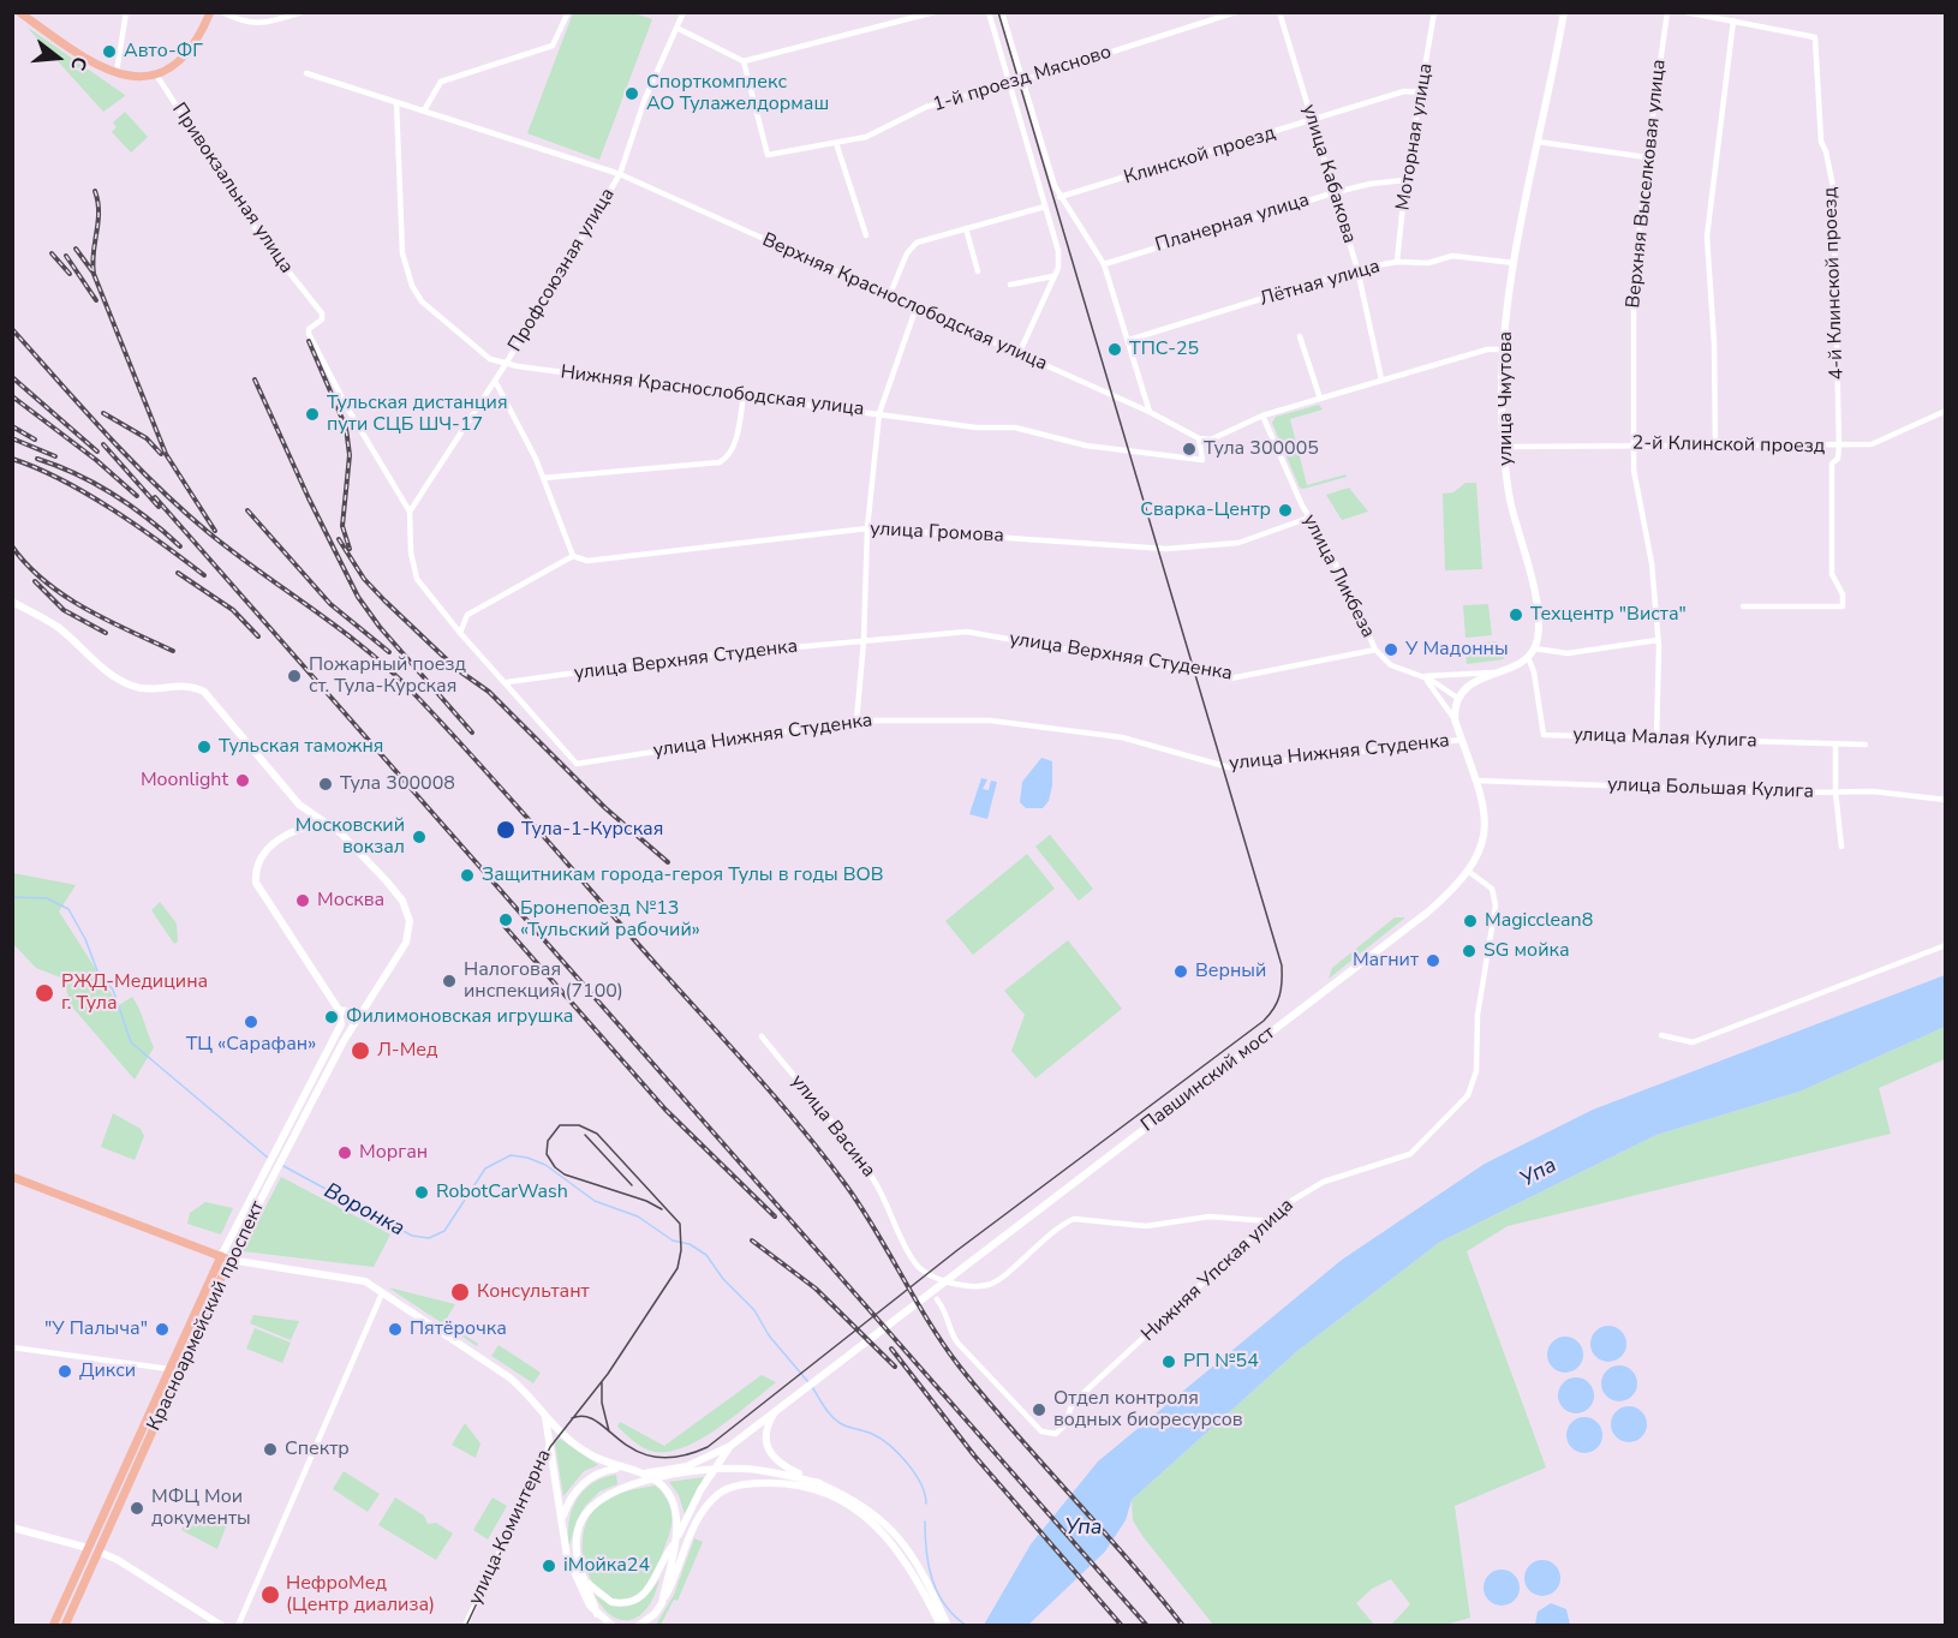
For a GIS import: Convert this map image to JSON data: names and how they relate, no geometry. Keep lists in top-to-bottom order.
{
  "streets": {
    "main road": [
      "улица Чмутова",
      "Павшинский мост",
      "Красноармейский проспект",
      "улица Коминтерна"
    ],
    "street": [
      "1-й проезд Мясново",
      "Моторная улица",
      "Клинской проезд",
      "улица Кабакова",
      "Верхняя Выселковая улица",
      "Привокзальная улица",
      "Планерная улица",
      "Профсоюзная улица",
      "Лётная улица",
      "4-й Клинской проезд",
      "Верхняя Краснослободская улица",
      "Нижняя Краснослободская улица",
      "2-й Клинской проезд",
      "улица Громова",
      "улица Ликбеза",
      "улица Верхняя Студенка",
      "улица Верхняя Cтуденка",
      "улица Нижняя Cтуденкa",
      "улица Малая Кулига",
      "улица Большая Кулига",
      "улица Васина",
      "Нижняя Упская улица"
    ]
  },
  "crossings": [
    ["Моторная улица", "Клинской проезд"],
    ["Моторная улица", "Планерная улица"],
    ["Моторная улица", "Лётная улица"],
    ["Клинской проезд", "улица Кабакова"],
    ["улица Кабакова", "Планерная улица"],
    ["улица Кабакова", "Лётная улица"],
    ["Верхняя Выселковая улица", "2-й Клинской проезд"],
    ["Верхняя Выселковая улица", "улица Малая Кулига"],
    ["Привокзальная улица", "Профсоюзная улица"],
    ["Привокзальная улица", "улица Верхняя Cтуденка"],
    ["Привокзальная улица", "улица Нижняя Cтуденкa"],
    ["Профсоюзная улица", "Верхняя Краснослободская улица"],
    ["Профсоюзная улица", "Нижняя Краснослободская улица"],
    ["Лётная улица", "улица Чмутова"],
    ["4-й Клинской проезд", "2-й Клинской проезд"],
    ["Верхняя Краснослободская улица", "Нижняя Краснослободская улица"],
    ["улица Чмутова", "2-й Клинской проезд"],
    ["улица Громова", "улица Ликбеза"],
    ["улица Ликбеза", "улица Верхняя Студенка"],
    ["улица Верхняя Студенка", "улица Верхняя Cтуденка"],
    ["Павшинский мост", "Нижняя Упская улица"],
    ["улица Васина", "Нижняя Упская улица"]
  ],
  "water": ["Упа", "Воронка"],
  "places": [
    "Авто-ФГ",
    "Спорткомплекс АО Тулажелдормаш",
    "ТПС-25",
    "Тульская дистанция пути СЦБ ШЧ-17",
    "Тула 300005",
    "Сварка-Центр",
    "Техцентр \"Виста\"",
    "У Мадонны",
    "Пожарный поезд ст. Тула-Курская",
    "Тульская таможня",
    "Moonlight",
    "Тула 300008",
    "Тула-1-Курская",
    "Московский вокзал",
    "Защитникам города-героя Тулы в годы ВОВ",
    "Москва",
    "Бронепоезд №13 «Тульский рабочий»",
    "Magicclean8",
    "SG мойка",
    "Магнит",
    "Верный",
    "Налоговая инспекция (7100)",
    "РЖД-Медицина г. Тула",
    "Филимоновская игрушка",
    "ТЦ «Сарафан»",
    "Л-Мед",
    "Морган",
    "RobotCarWash",
    "Консультант",
    "\"У Палыча\"",
    "Пятёрочка",
    "РП №54",
    "Дикси",
    "Отдел контроля водных биоресурсов",
    "Спектр",
    "МФЦ Мои документы",
    "iМойка24",
    "НефроМед (Центр диализа)"
  ],
  "north": "right"
}
